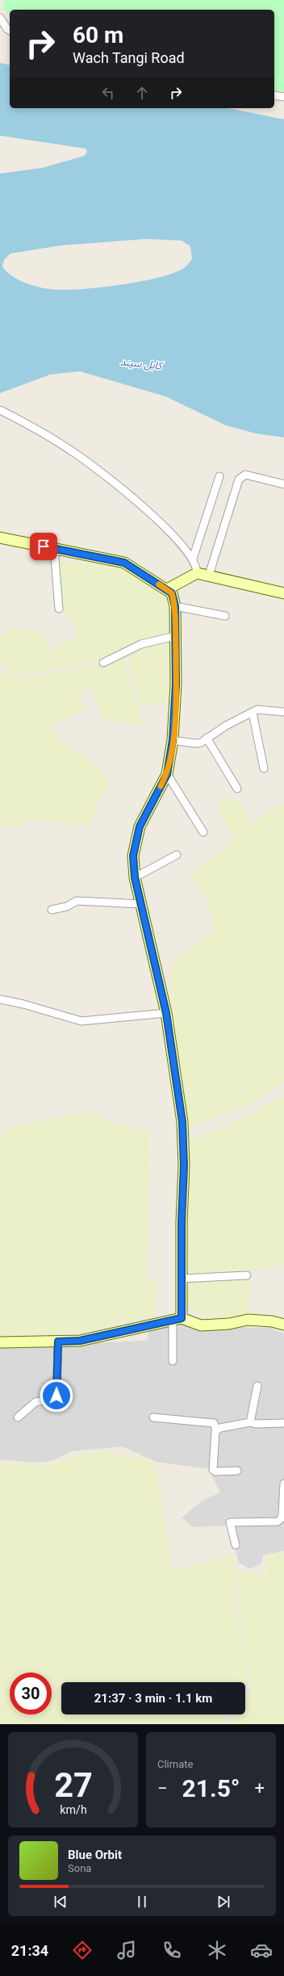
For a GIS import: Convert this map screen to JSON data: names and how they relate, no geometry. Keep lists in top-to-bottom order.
{
  "water": ["کابل سيند"],
  "page": {
    "turn": ["60 m", "Wach Tangi Road"],
    "limit": "30",
    "trip": "21:37 · 3 min · 1.1 km",
    "tile": "Climate",
    "heat": ["−", "21.5°", "+"],
    "song": ["Blue Orbit", "Sona"],
    "tabs": "21:34",
    "gauge": ["27", "km/h"]
  }
}
